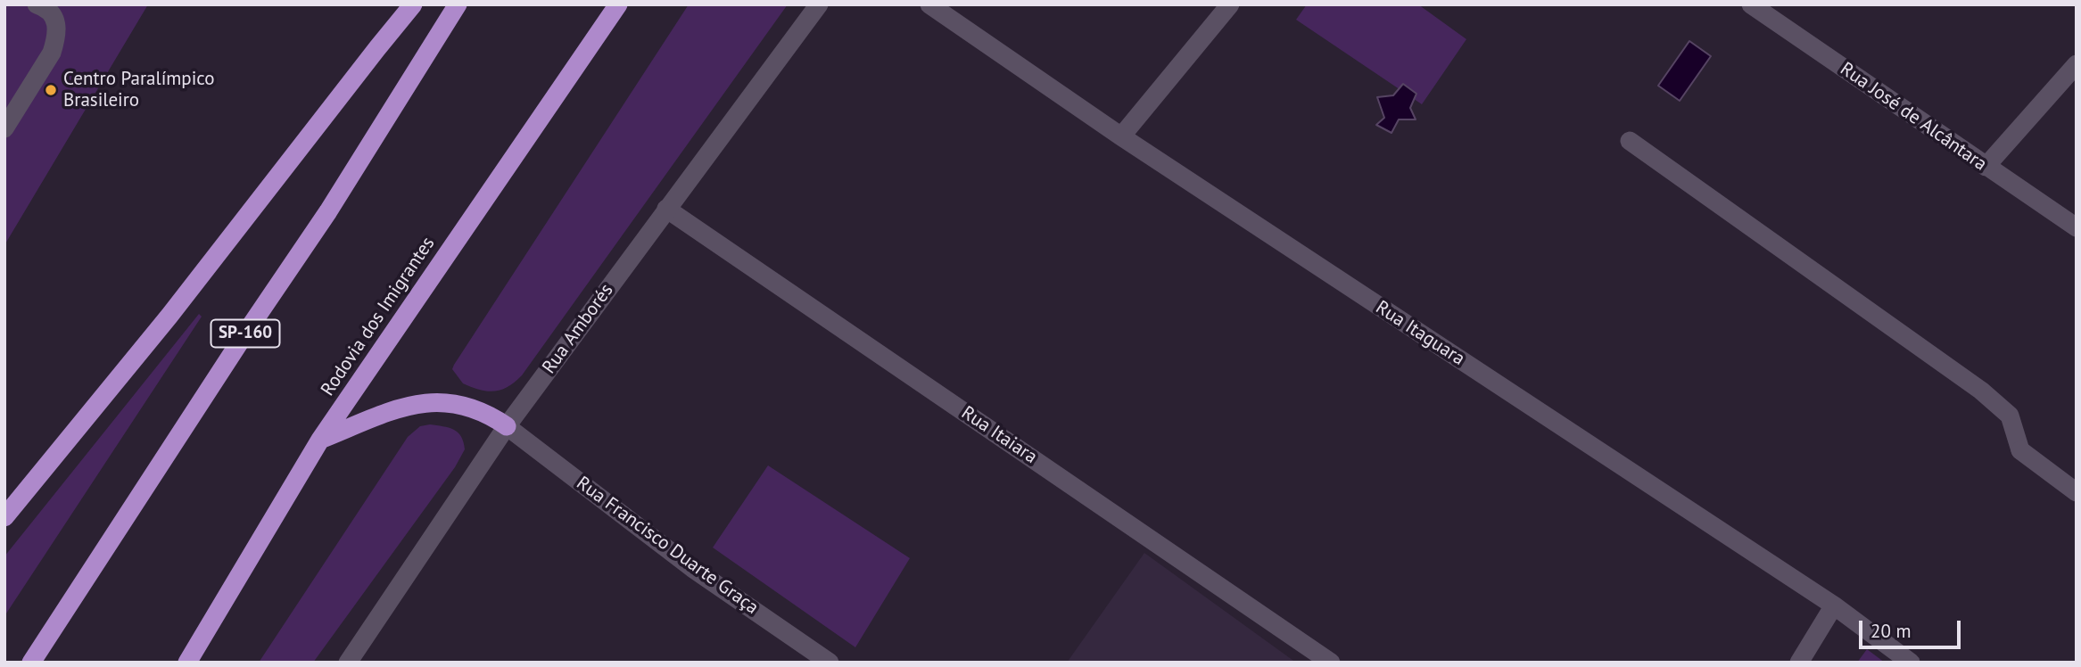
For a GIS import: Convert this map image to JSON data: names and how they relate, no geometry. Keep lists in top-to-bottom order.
{
  "streets": {
    "highway": ["Rodovia dos Imigrantes", "SP-160"],
    "street": [
      "Rua José de Alcântara",
      "Rua Amborés",
      "Rua Itaguara",
      "Rua Itaiara",
      "Rua Francisco Duarte Graça"
    ]
  },
  "crossings": [
    ["Rua Amborés", "Rua Itaiara"],
    ["Rua Amborés", "Rua Francisco Duarte Graça"]
  ],
  "places": ["Centro Paralímpico Brasileiro"],
  "scale_bar": "20 m"
}
